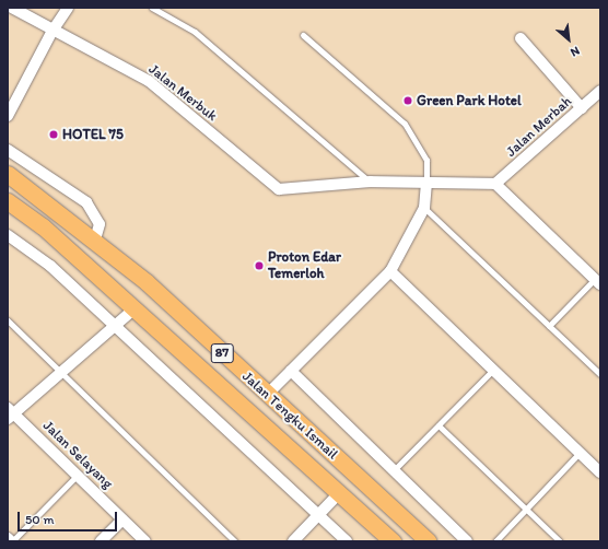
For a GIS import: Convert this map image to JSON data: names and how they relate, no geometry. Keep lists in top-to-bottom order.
{
  "streets": {
    "main road": ["87", "Jalan Tengku Ismail"],
    "street": ["Jalan Merbuk", "Jalan Merbah", "Jalan Selayang"]
  },
  "places": ["Green Park Hotel", "HOTEL 75", "Proton Edar Temerloh"],
  "scale_bar": "50 m",
  "north": "bottom right"
}
